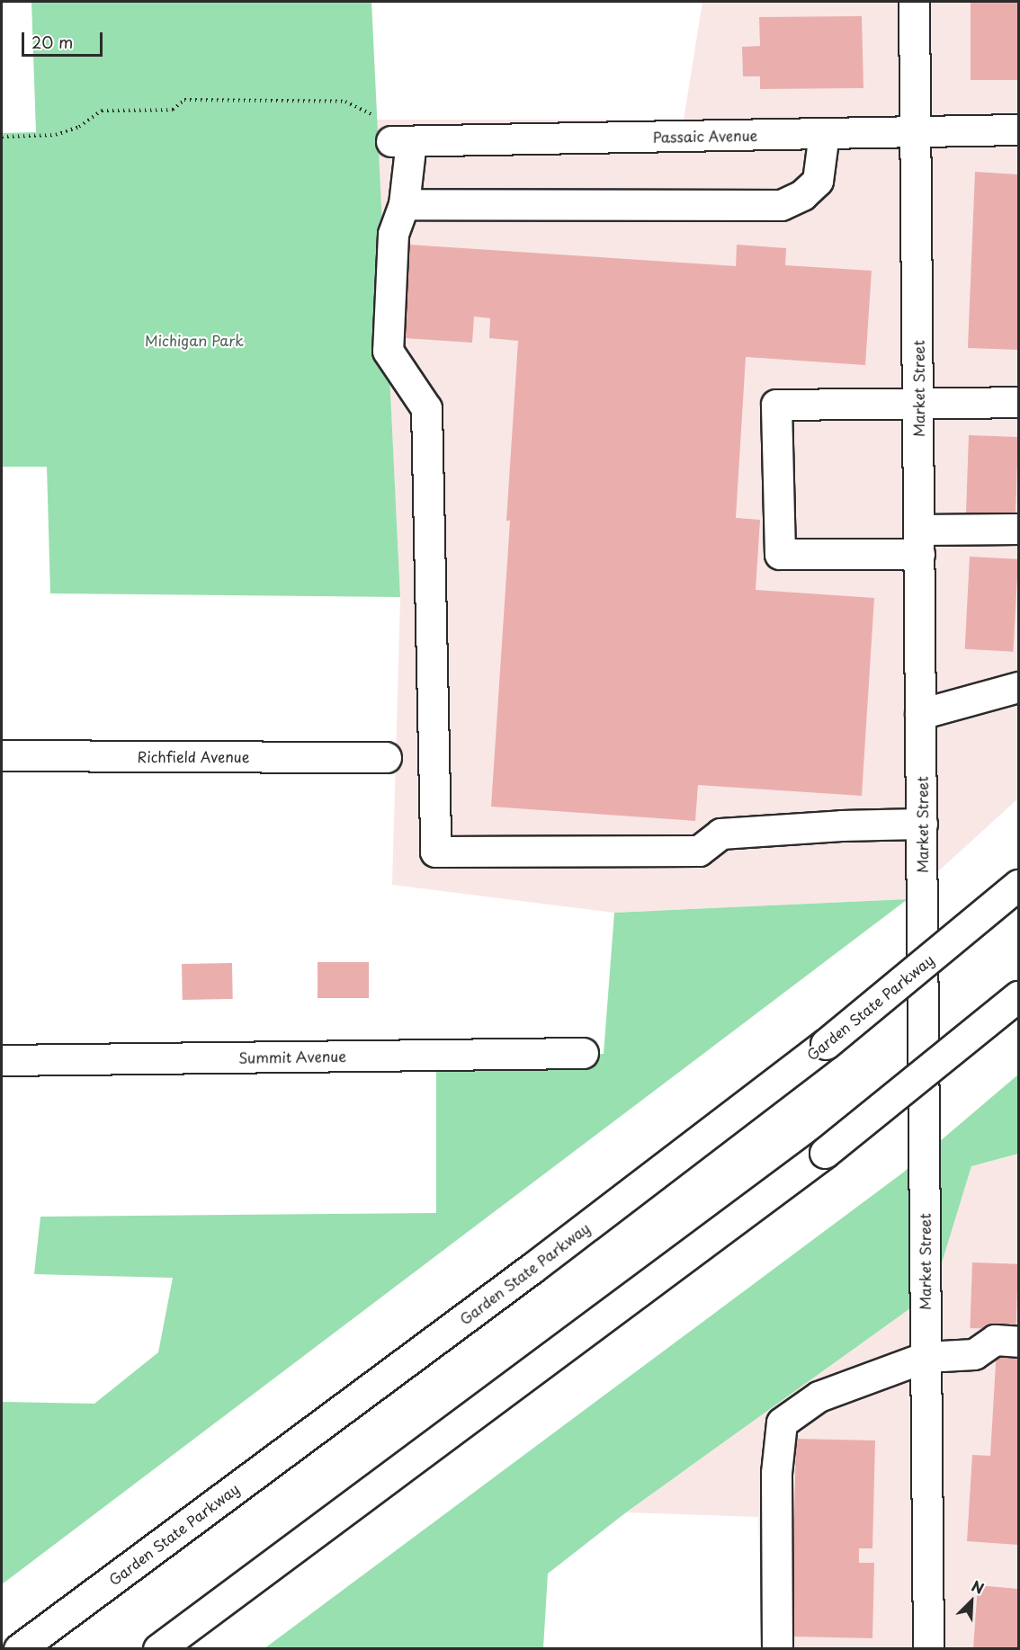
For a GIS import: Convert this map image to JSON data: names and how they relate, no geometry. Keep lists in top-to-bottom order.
{
  "streets": {
    "main road": [
      "Passaic Avenue",
      "Market Street",
      "Richfield Avenue",
      "Garden State Parkway",
      "Summit Avenue"
    ]
  },
  "crossings": [
    ["Passaic Avenue", "Market Street"]
  ],
  "parks": ["Michigan Park"],
  "scale_bar": "20 m",
  "north": "top right"
}
